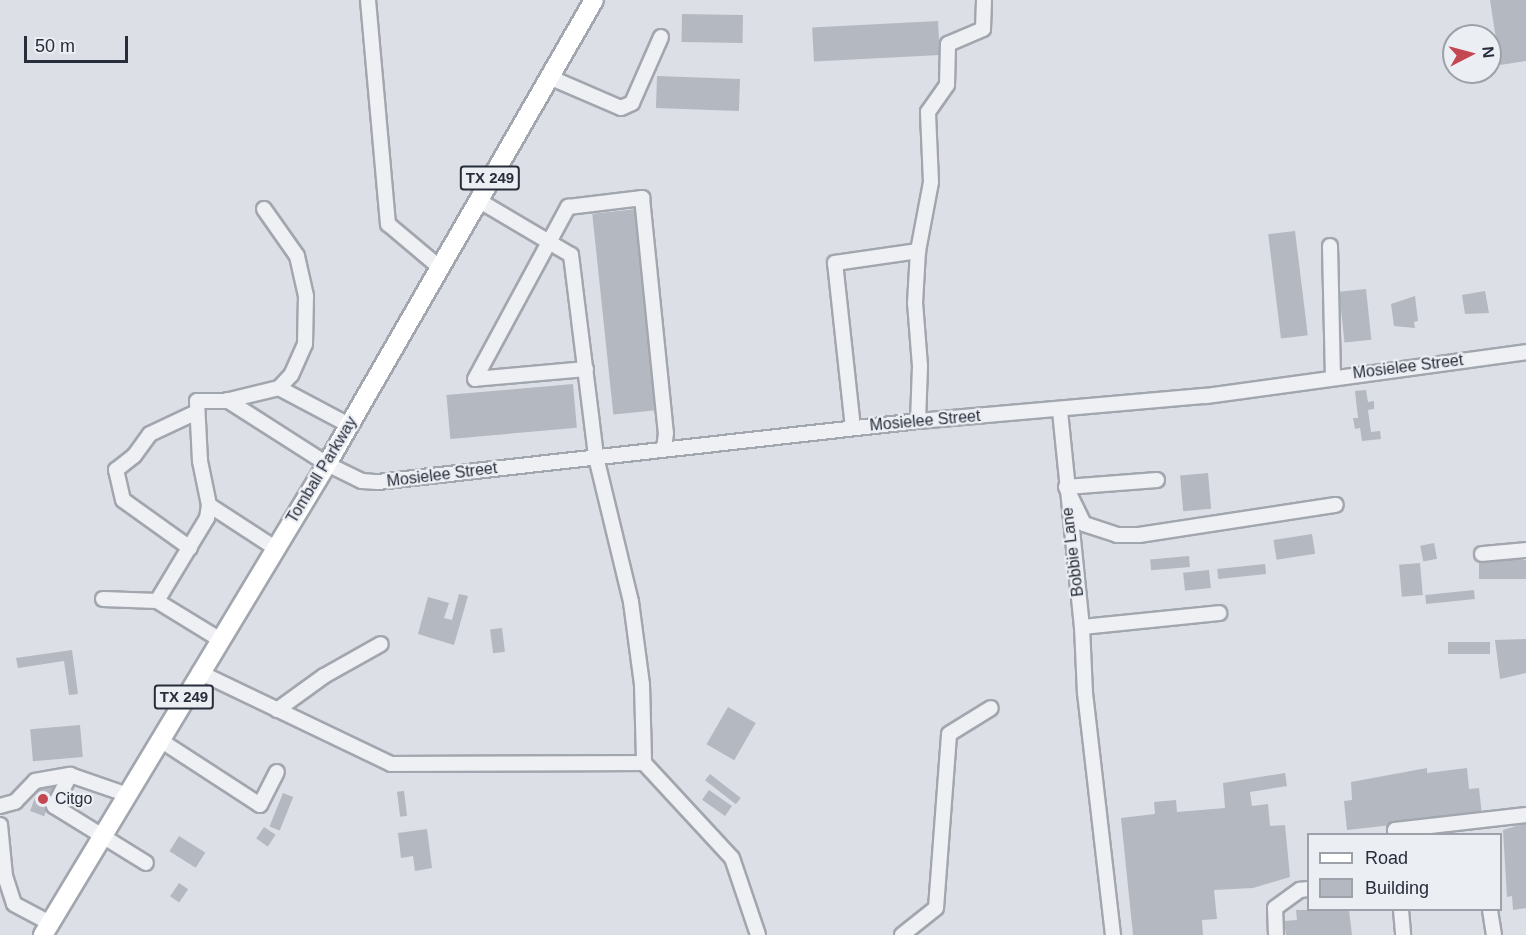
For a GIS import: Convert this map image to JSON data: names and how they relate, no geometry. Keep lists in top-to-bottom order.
{
  "streets": {
    "main road": ["TX 249", "Tomball Parkway"],
    "street": ["Mosielee Street", "Bobbie Lane"]
  },
  "crossings": [
    ["Mosielee Street", "Tomball Parkway"],
    ["Mosielee Street", "Bobbie Lane"]
  ],
  "places": ["Citgo"],
  "legend": ["Road", "Building"],
  "scale_bar": "50 m",
  "north": "right"
}
